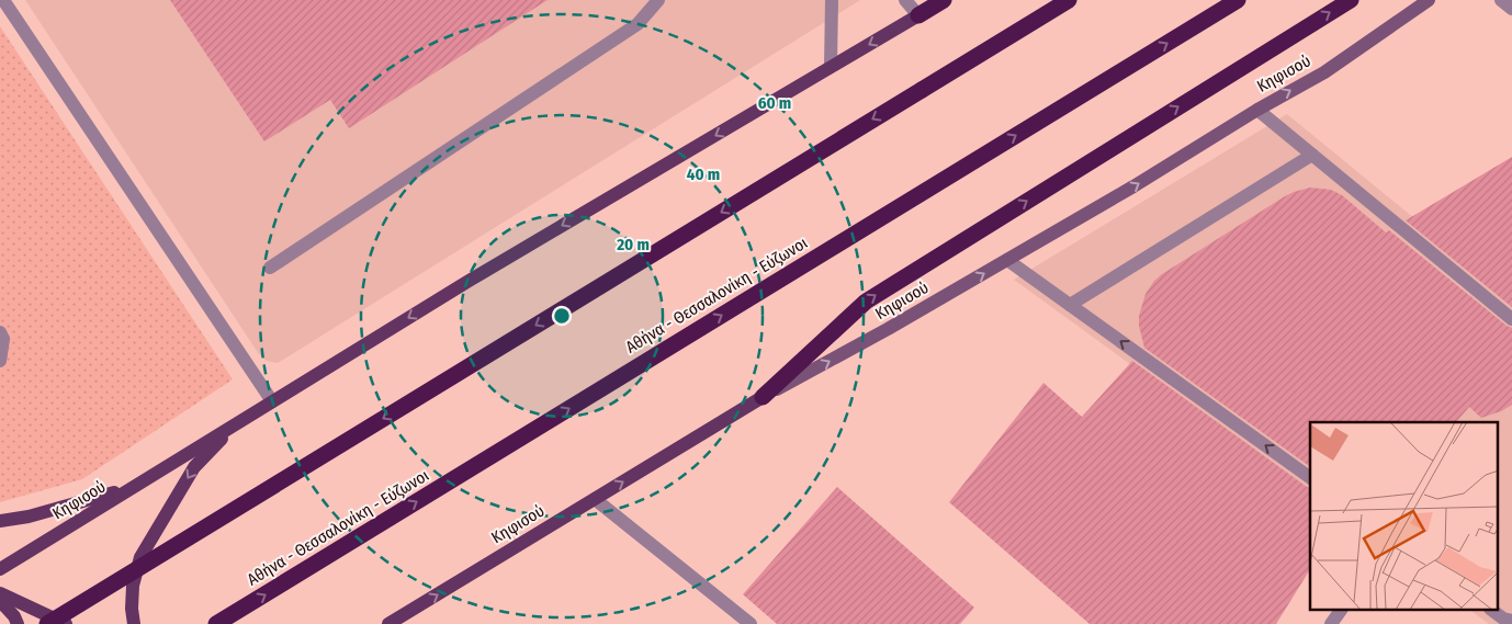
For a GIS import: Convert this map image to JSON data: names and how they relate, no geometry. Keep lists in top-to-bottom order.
{
  "streets": {
    "highway": ["Αθήνα - Θεσσαλονίκη - Εύζωνοι"],
    "main road": ["Κηφισού"]
  },
  "rings": ["60 m", "40 m", "20 m"]
}
